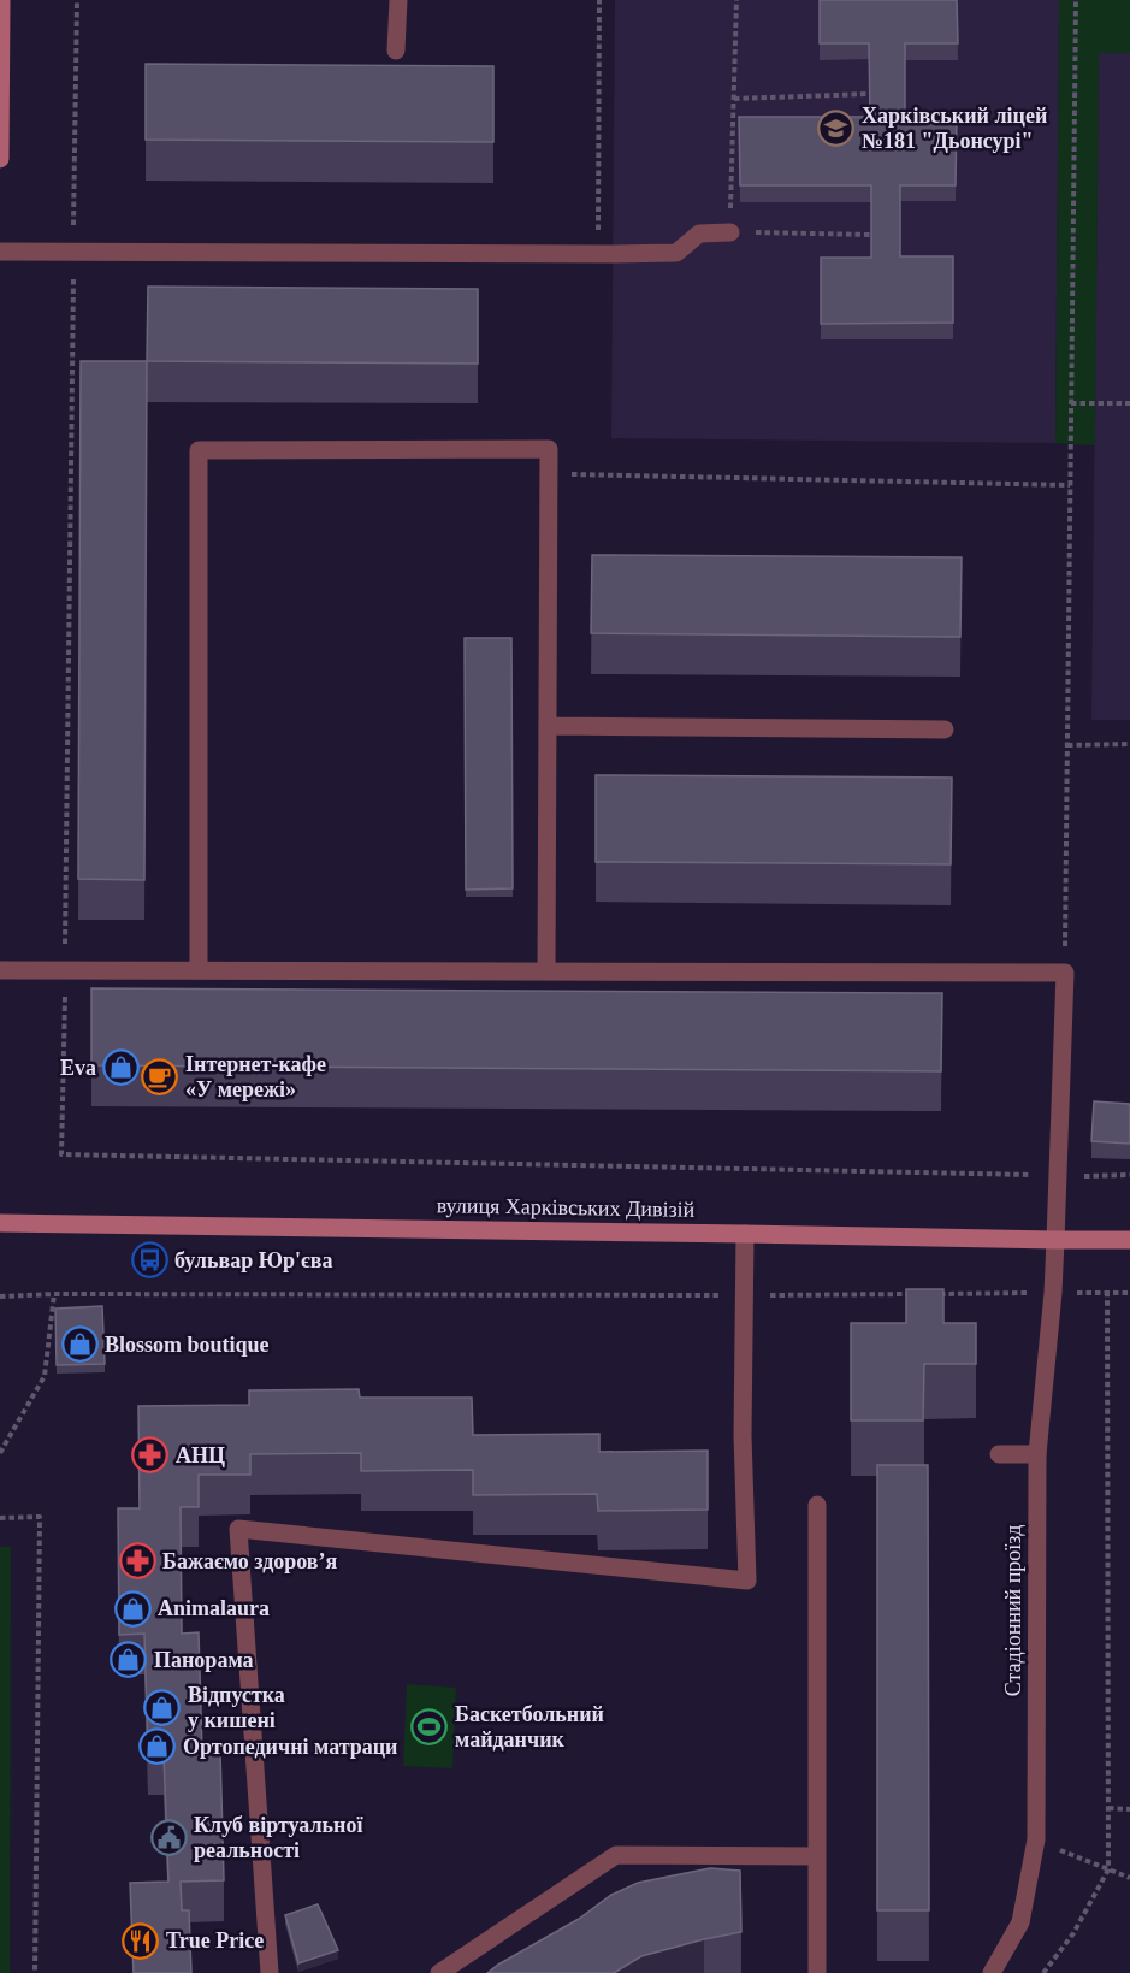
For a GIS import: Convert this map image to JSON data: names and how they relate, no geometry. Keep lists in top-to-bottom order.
{
  "streets": {
    "street": ["вулиця Харківських Дивізій", "Стадіонний проїзд"]
  },
  "crossings": [
    ["вулиця Харківських Дивізій", "Стадіонний проїзд"]
  ],
  "places": {
    "school or university": ["Харківський ліцей №181 \"Дьонсурі\""],
    "shop": [
      "Eva",
      "Blossom boutique",
      "Animalaura",
      "Панорама",
      "Відпустка у кишені",
      "Ортопедичні матраци"
    ],
    "cafe": ["Інтернет-кафе «У мережі»"],
    "bus stop": ["бульвар Юр'єва"],
    "pharmacy": ["АНЦ", "Бажаємо здоровʼя"],
    "sports": ["Баскетбольний майданчик"],
    "public building": ["Клуб віртуальної реальності"],
    "restaurant": ["True Price"]
  }
}
